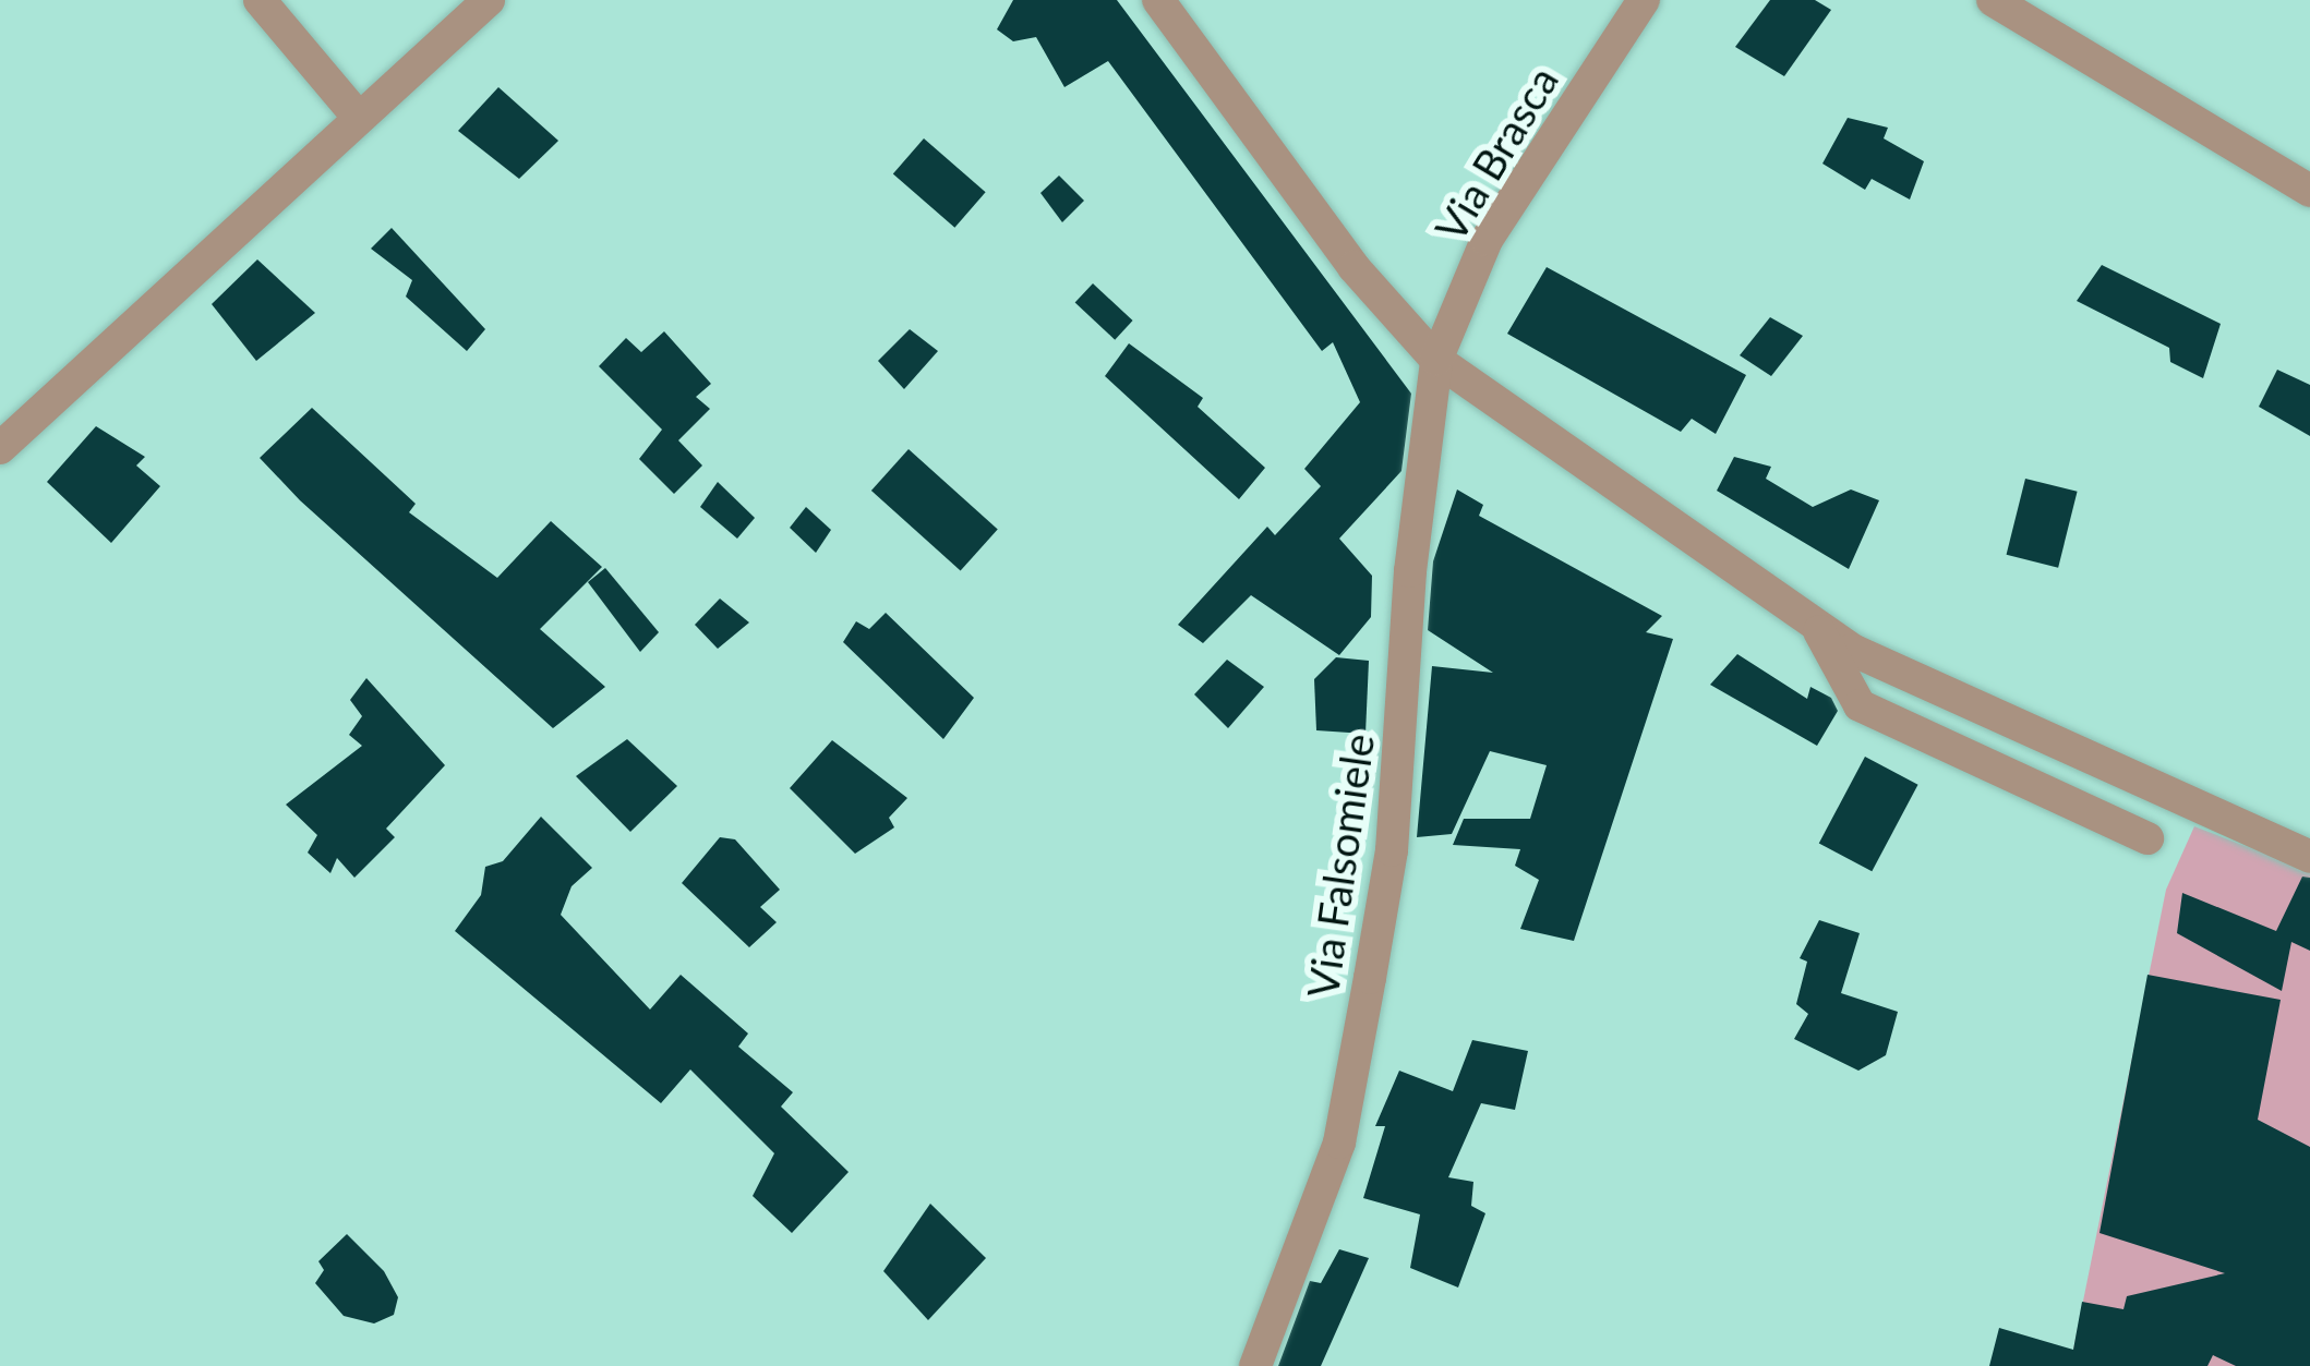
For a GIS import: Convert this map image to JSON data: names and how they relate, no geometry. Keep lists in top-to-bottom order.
{
  "streets": {
    "street": ["Via Brasca", "Via Falsomiele"]
  },
  "crossings": [
    ["Via Brasca", "Via Falsomiele"]
  ]
}
